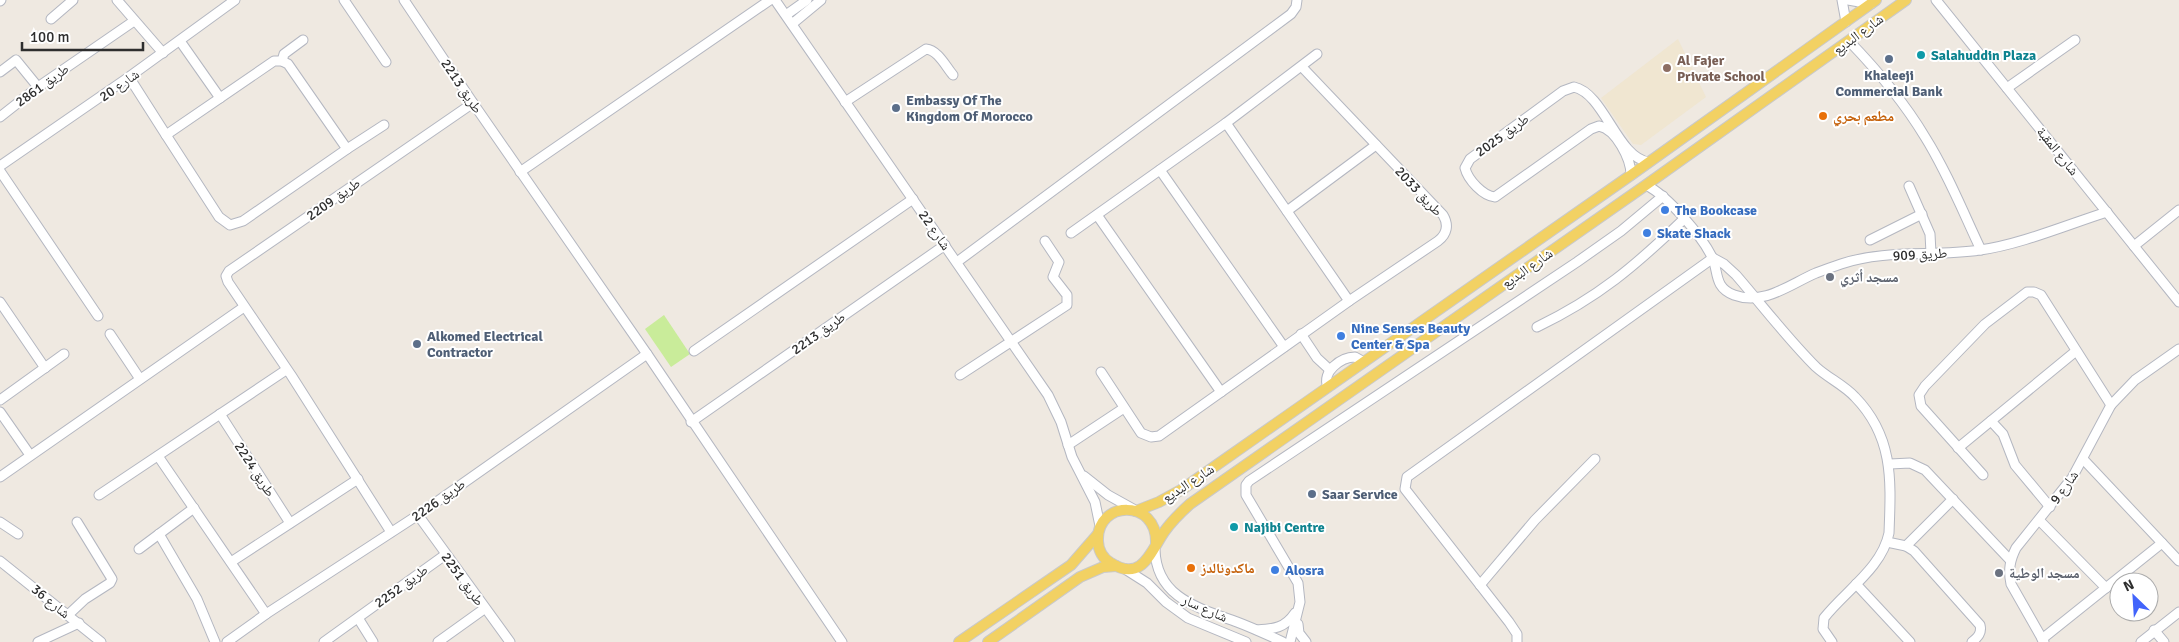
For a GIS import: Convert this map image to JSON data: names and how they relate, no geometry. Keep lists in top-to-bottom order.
{
  "streets": {
    "main road": ["شارع البديع"],
    "street": [
      "طريق 2861",
      "شارع 20",
      "طريق 2213",
      "طريق 2025",
      "شارع المقبة",
      "طريق 2033",
      "طريق 2209",
      "شارع 22",
      "طريق 909",
      "طريق 2224",
      "شارع 9",
      "طريق 2226",
      "طريق 2251",
      "طريق 2252",
      "شارع 36",
      "شارع سار"
    ]
  },
  "crossings": [
    ["شارع البديع", "طريق 2025"],
    ["شارع البديع", "شارع 22"],
    ["شارع البديع", "شارع سار"],
    ["طريق 2213", "طريق 2209"],
    ["طريق 2213", "شارع 22"],
    ["طريق 2213", "طريق 2226"],
    ["شارع المقبة", "طريق 909"],
    ["طريق 2209", "طريق 2226"],
    ["شارع 22", "شارع سار"],
    ["طريق 2226", "طريق 2251"],
    ["طريق 2251", "طريق 2252"]
  ],
  "places": [
    "Salahuddin Plaza",
    "Khaleeji Commercial Bank",
    "Al Fajer Private School",
    "Embassy Of The Kingdom Of Morocco",
    "مطعم بحري",
    "The Bookcase",
    "Skate Shack",
    "مسجد أثري",
    "Nine Senses Beauty Center & Spa",
    "Alkomed Electrical Contractor",
    "Saar Service",
    "Najibi Centre",
    "ماكدونالدز",
    "Alosra",
    "مسجد الوطية"
  ],
  "scale_bar": "100 m",
  "north": "top left"
}
